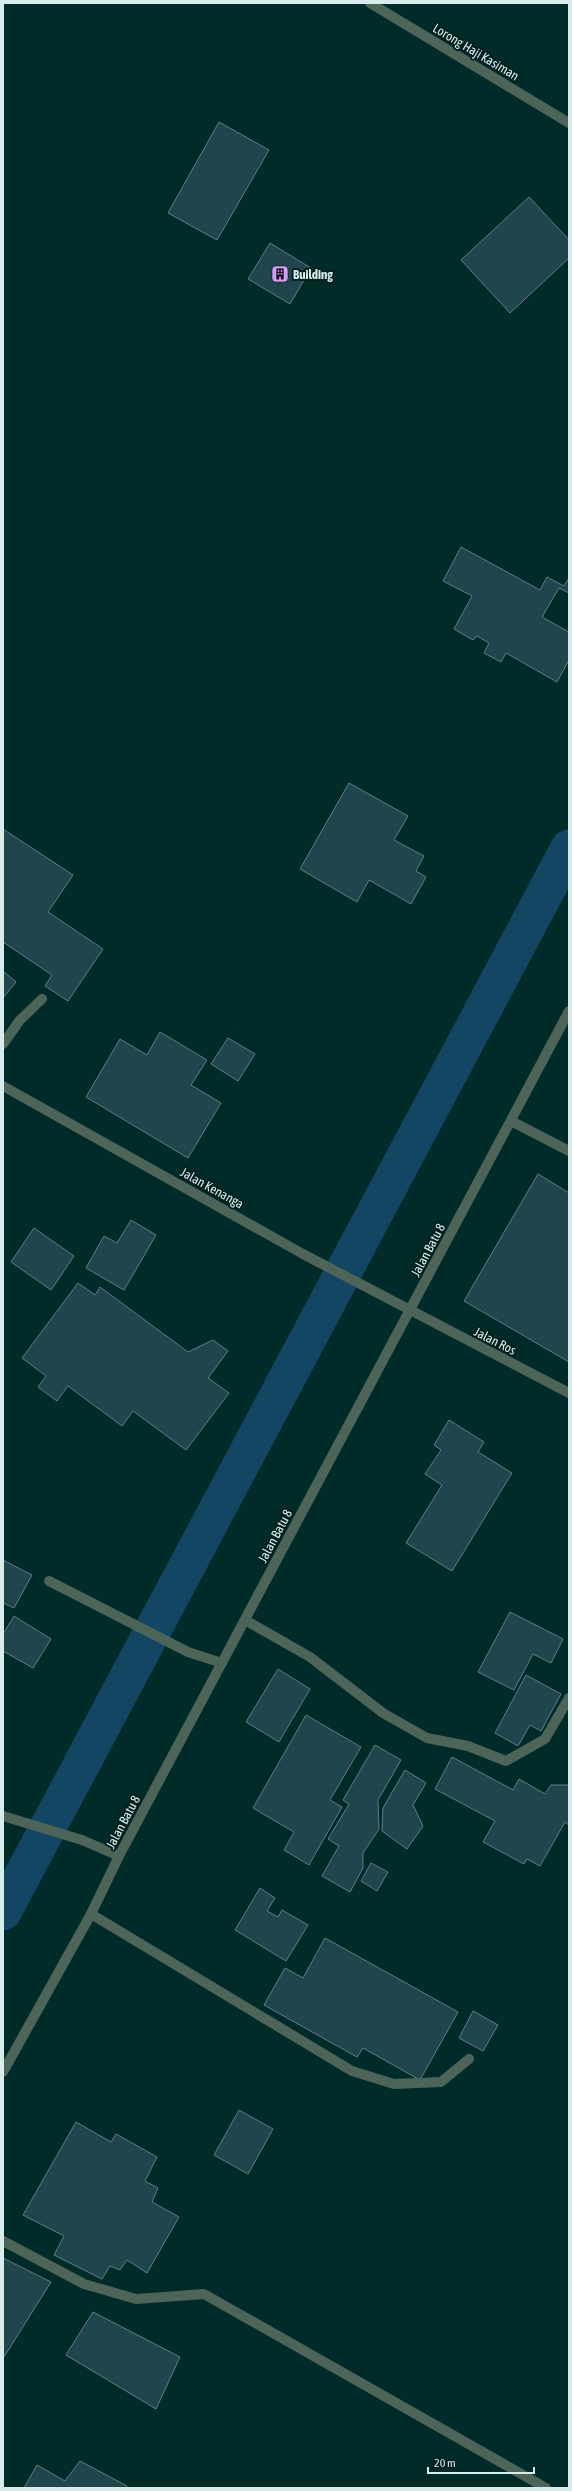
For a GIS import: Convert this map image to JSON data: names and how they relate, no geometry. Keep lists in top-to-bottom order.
{
  "streets": {
    "street": [
      "Lorong Haji Kasiman",
      "Jalan Kenanga",
      "Jalan Batu 8",
      "Jalan Ros"
    ]
  },
  "crossings": [
    ["Jalan Kenanga", "Jalan Batu 8"],
    ["Jalan Kenanga", "Jalan Ros"],
    ["Jalan Batu 8", "Jalan Ros"]
  ],
  "places": {
    "building": ["Building"]
  },
  "scale_bar": "20 m"
}
